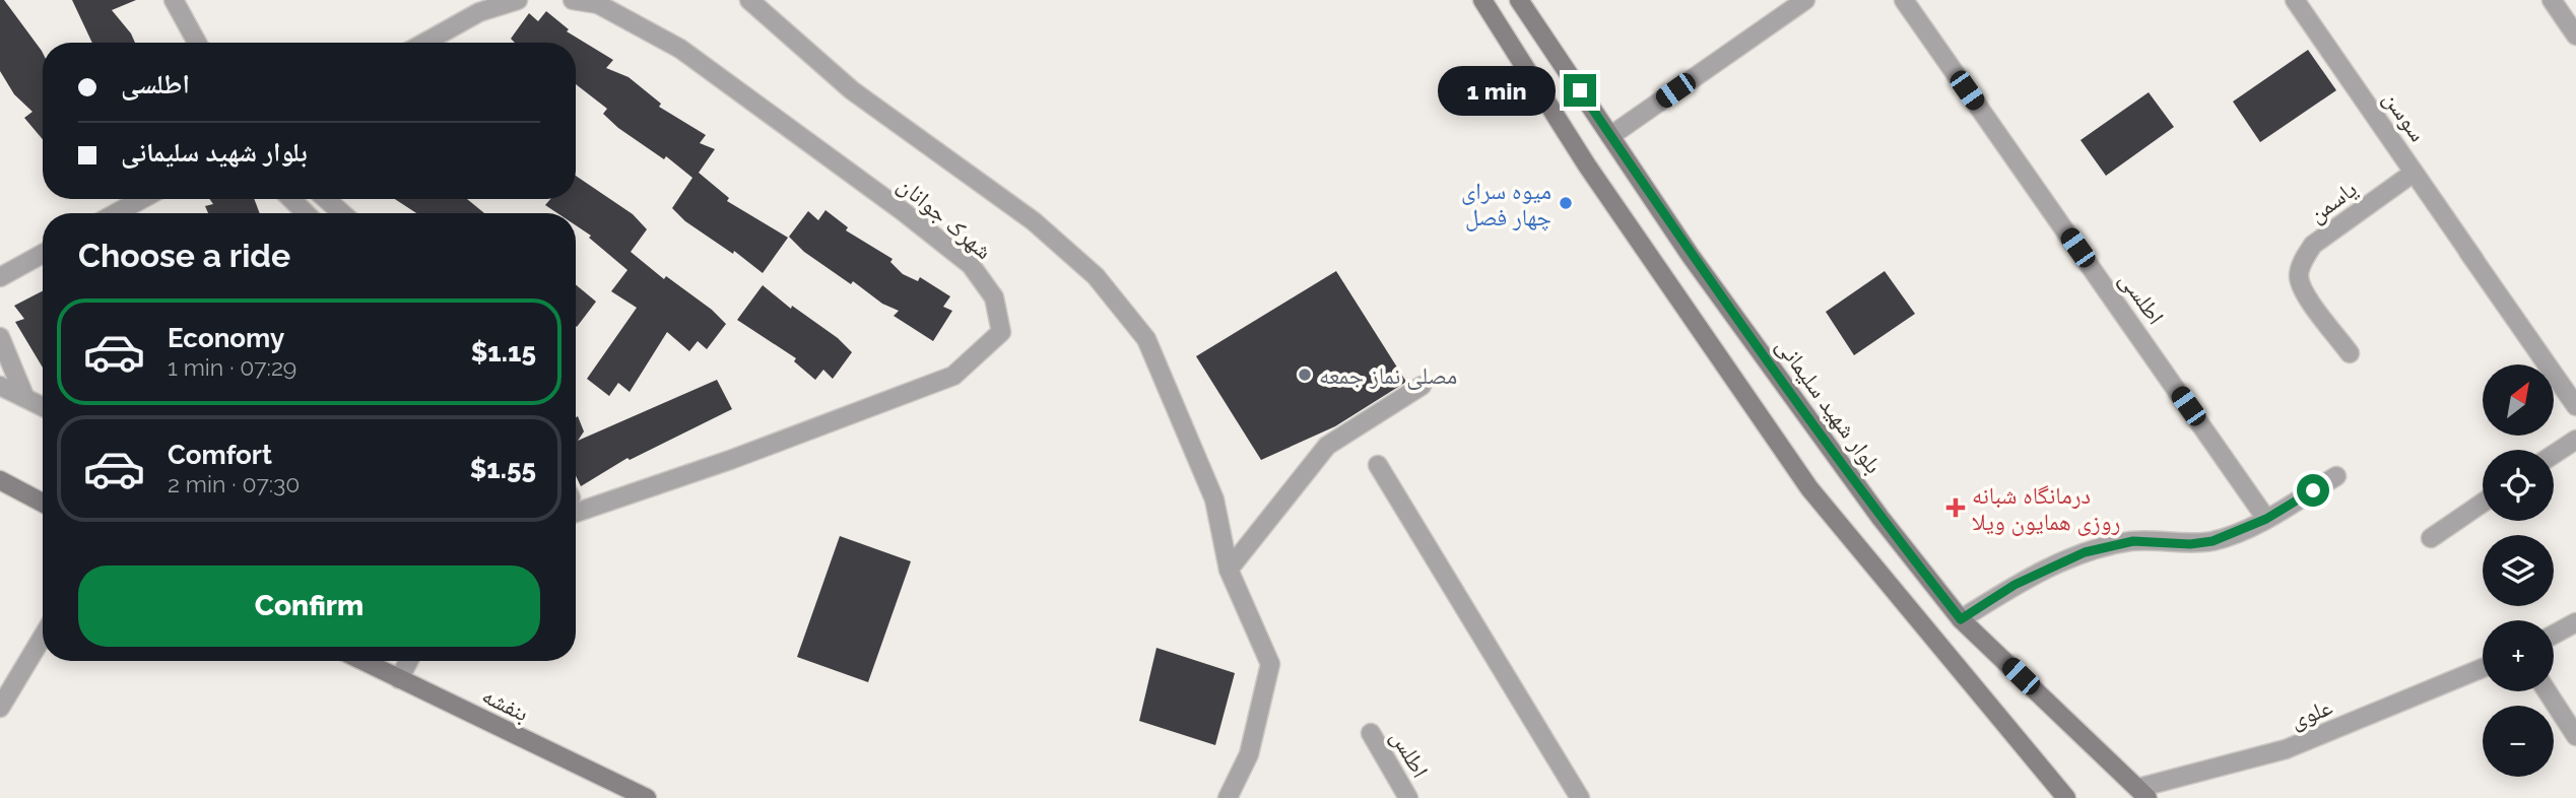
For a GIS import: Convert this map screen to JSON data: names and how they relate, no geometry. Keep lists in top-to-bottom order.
{
  "streets": {
    "main road": ["بلوار شهید سلیمانی", "بنفشه"],
    "street": [
      "سوسن",
      "یاسمن",
      "شهرک جوانان",
      "اطلسی",
      "علوی",
      "اطلس"
    ]
  },
  "crossings": [
    ["سوسن", "یاسمن"],
    ["بلوار شهید سلیمانی", "علوی"]
  ],
  "places": {
    "other": ["میوه سرای چهار فصل", "مصلی نماز جمعه"],
    "health": ["درمانگاه شبانه روزی همایون ویلا"]
  },
  "north": "top right",
  "page": {
    "banner": ["اطلسی", "بلوار شهید سلیمانی"],
    "bubble": "1 min",
    "heading": "Choose a ride",
    "list": [
      {
        "name": "Economy",
        "note": "1 min · 07:29",
        "value": "$1.15"
      },
      {
        "name": "Comfort",
        "note": "2 min · 07:30",
        "value": "$1.55"
      }
    ],
    "map_buttons": ["+", "−"],
    "buttons": "Confirm"
  }
}
